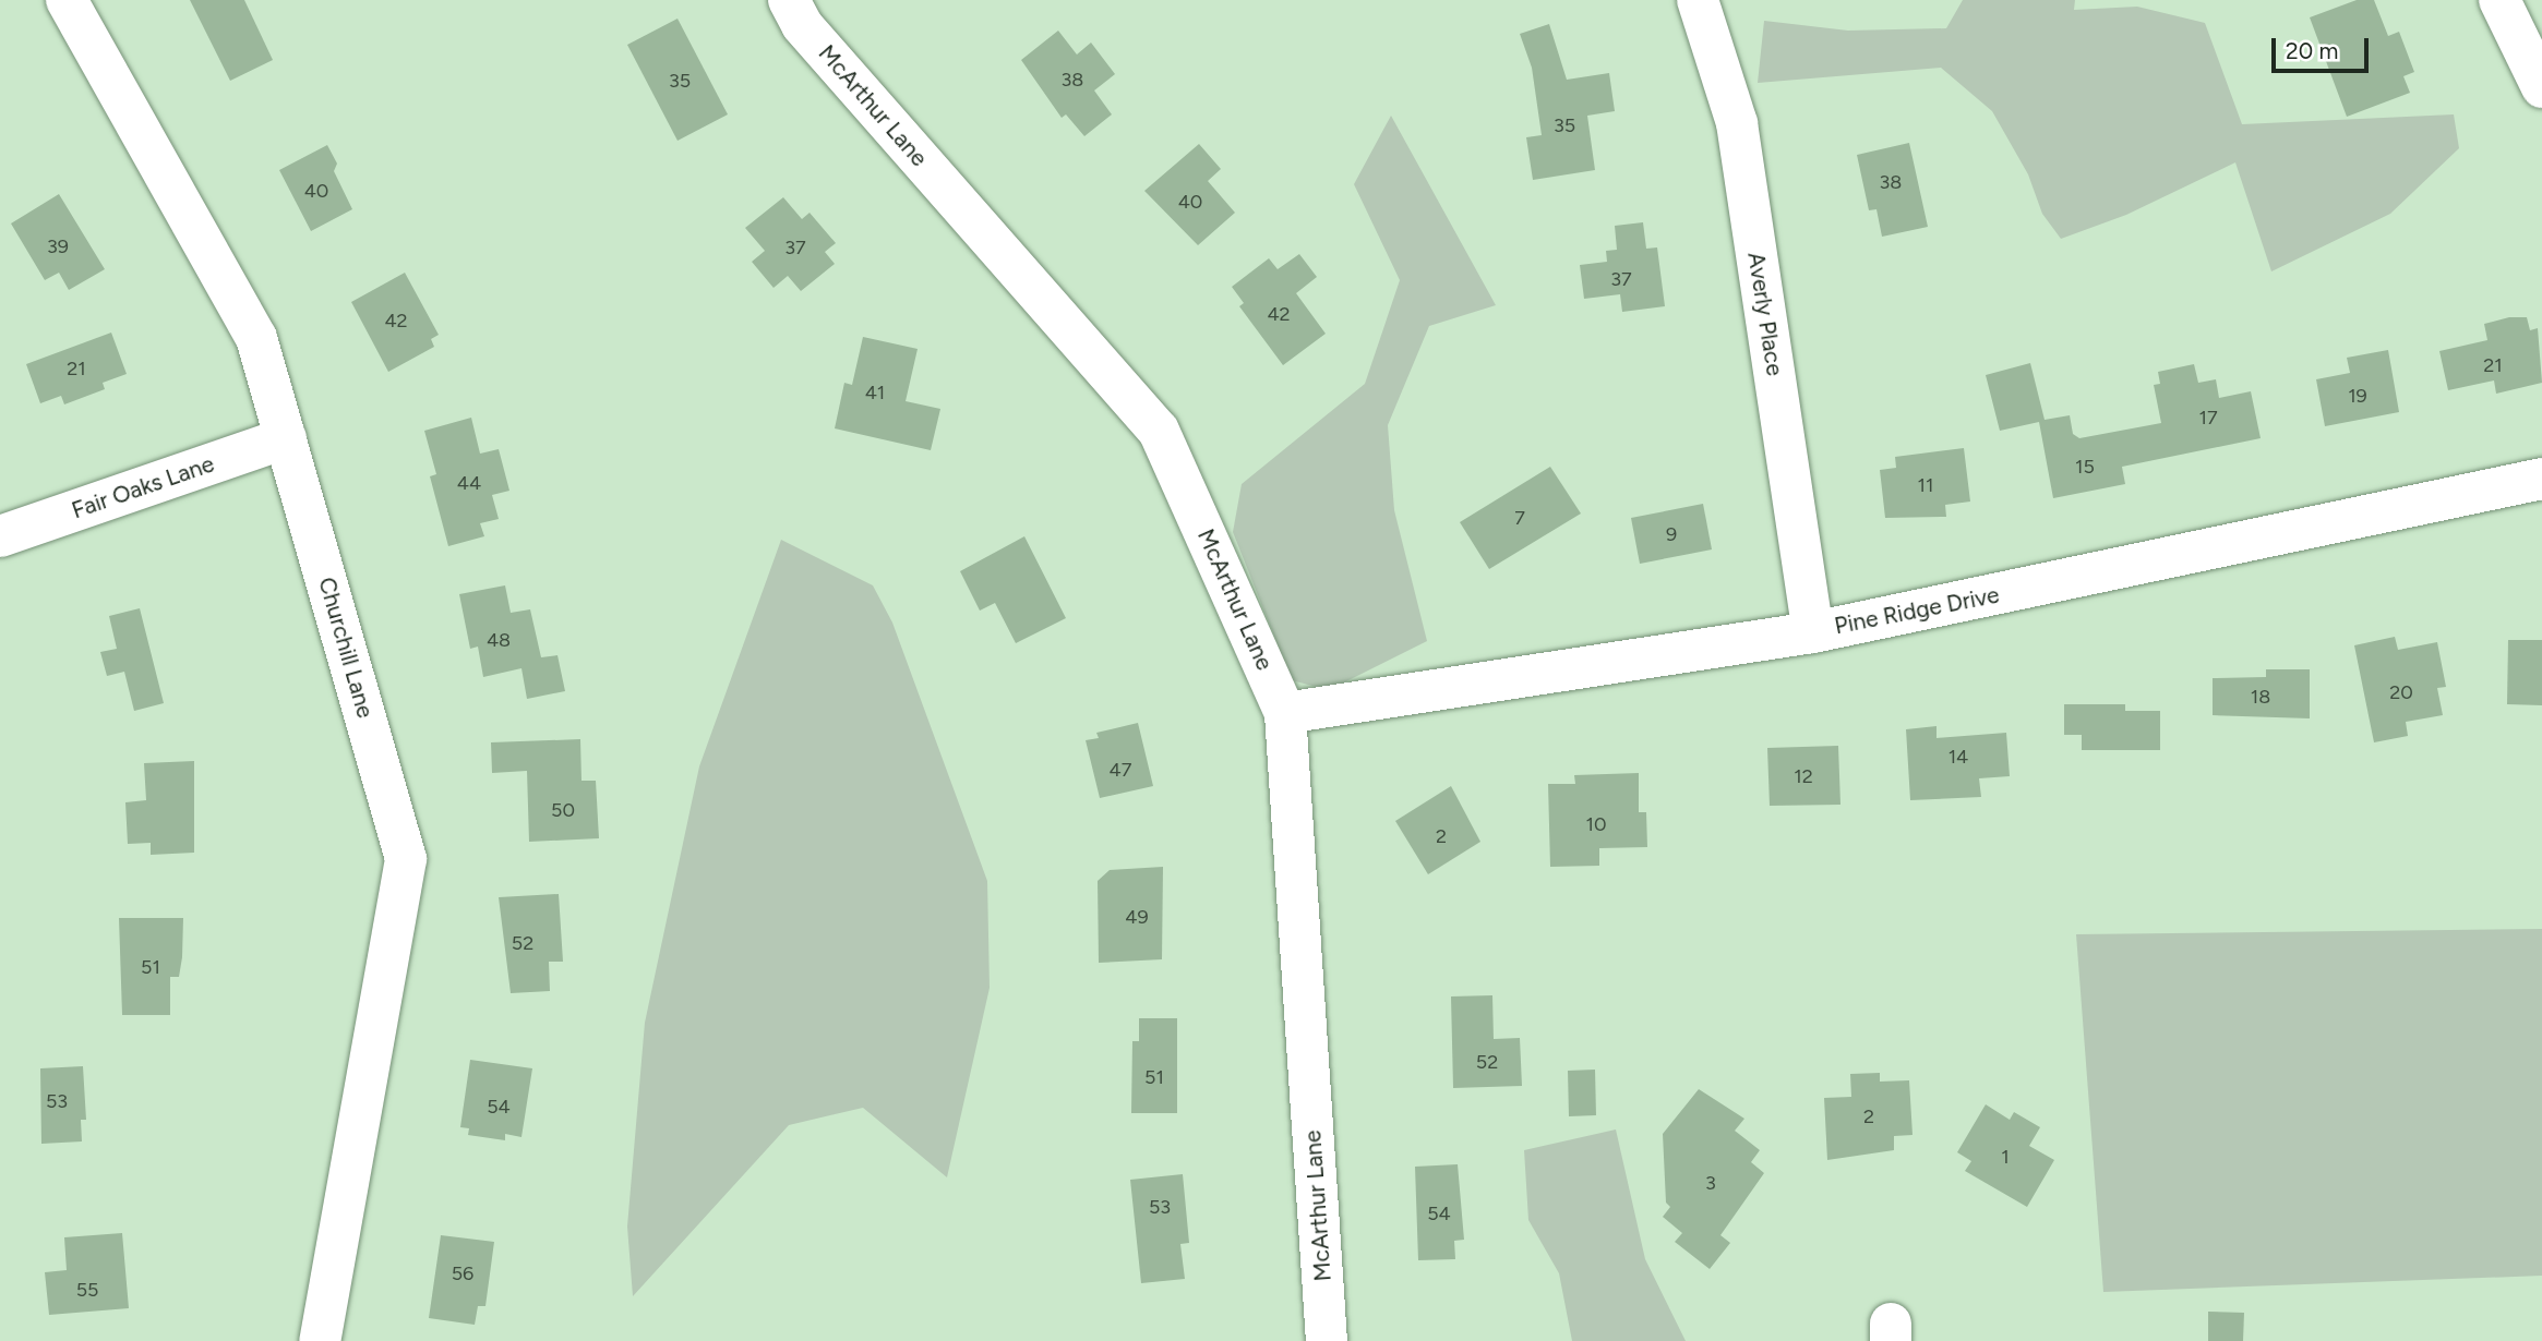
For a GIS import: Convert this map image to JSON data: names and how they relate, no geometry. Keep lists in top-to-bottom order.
{
  "streets": {
    "street": [
      "McArthur Lane",
      "Averly Place",
      "Fair Oaks Lane",
      "Pine Ridge Drive",
      "Churchill Lane"
    ]
  },
  "crossings": [
    ["McArthur Lane", "Pine Ridge Drive"],
    ["Averly Place", "Pine Ridge Drive"],
    ["Fair Oaks Lane", "Churchill Lane"]
  ],
  "house_numbers": [
    "38",
    "35",
    "35",
    "38",
    "40",
    "40",
    "39",
    "37",
    "37",
    "42",
    "42",
    "21",
    "21",
    "41",
    "19",
    "17",
    "15",
    "44",
    "11",
    "7",
    "9",
    "48",
    "20",
    "18",
    "14",
    "47",
    "12",
    "50",
    "10",
    "2",
    "49",
    "52",
    "51",
    "52",
    "51",
    "53",
    "54",
    "2",
    "1",
    "3",
    "53",
    "54",
    "56",
    "55"
  ],
  "scale_bar": "20 m"
}
